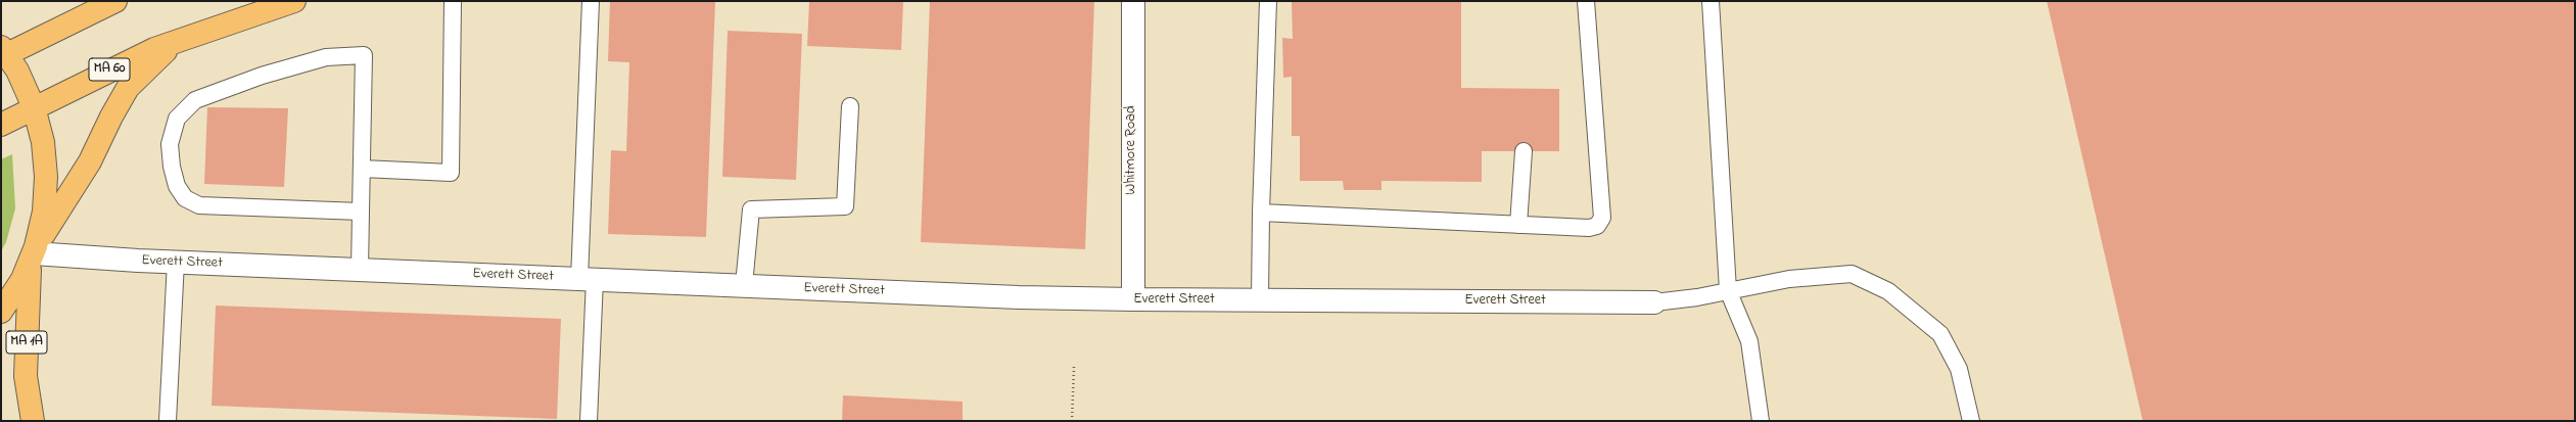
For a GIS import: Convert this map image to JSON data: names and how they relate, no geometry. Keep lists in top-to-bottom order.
{
  "streets": {
    "highway": ["MA 60", "MA 1A"],
    "street": ["Whitmore Road", "Everett Street"]
  },
  "crossings": [
    ["MA 60", "MA 1A"],
    ["Whitmore Road", "Everett Street"],
    ["Everett Street", "MA 1A"]
  ]
}
